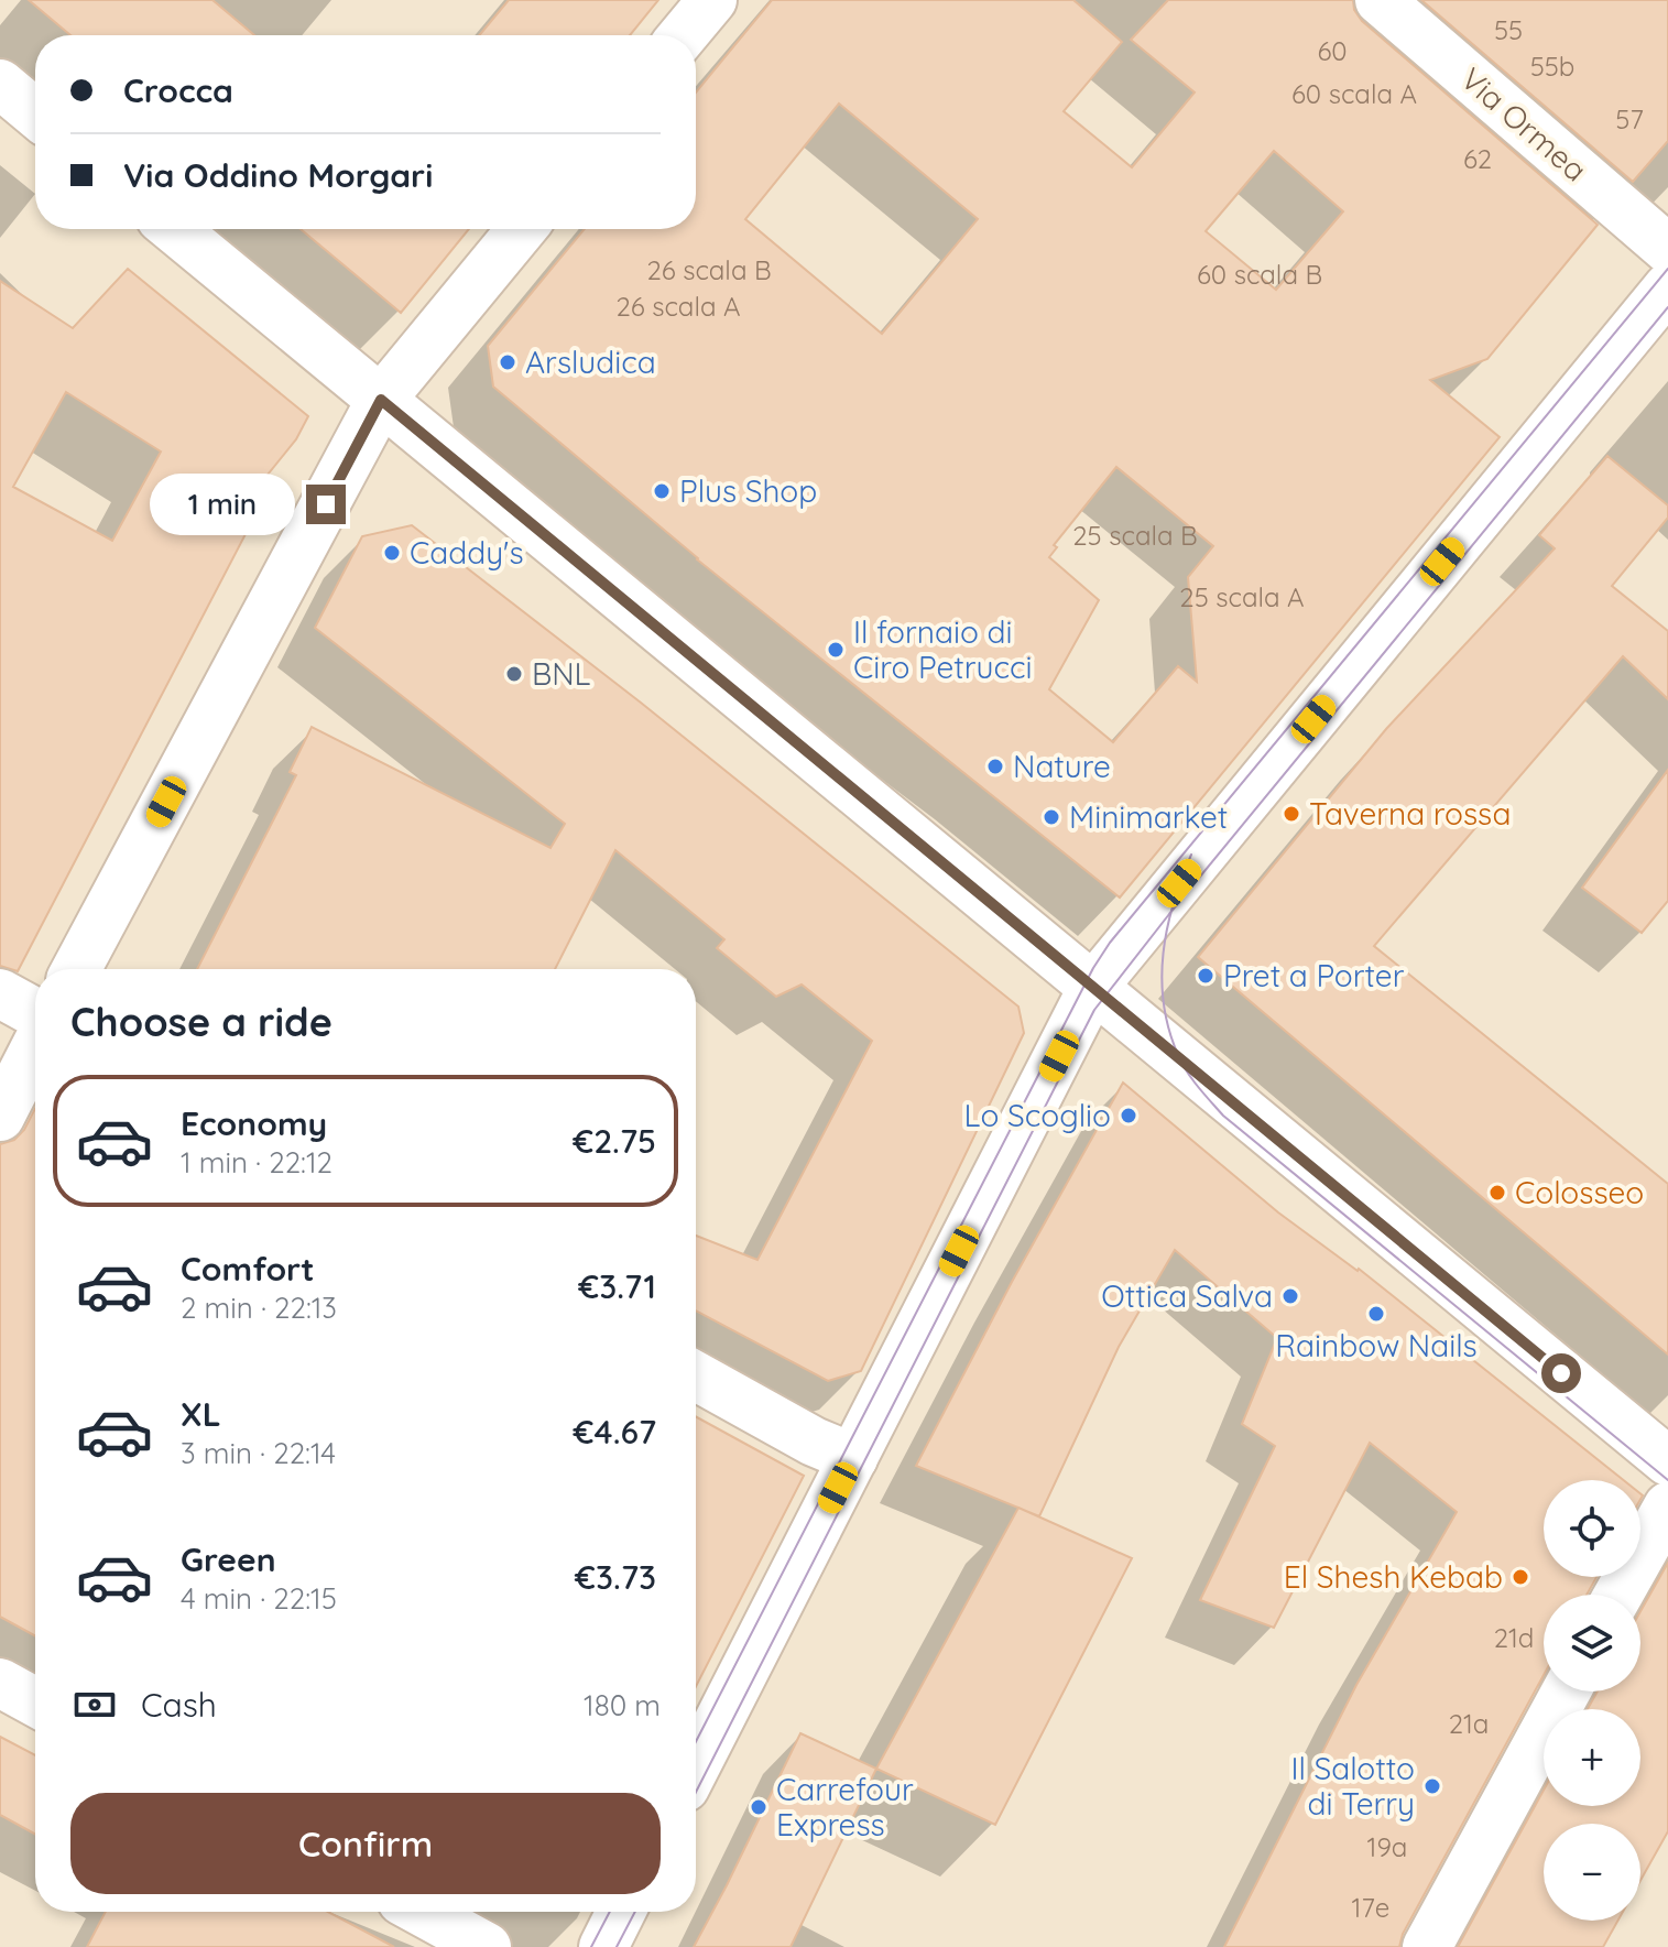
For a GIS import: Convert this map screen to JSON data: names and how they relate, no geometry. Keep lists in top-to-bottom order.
{
  "streets": {
    "street": ["Via Ormea"]
  },
  "places": [
    "Arsludica",
    "Plus Shop",
    "Caddy's",
    "Il fornaio di Ciro Petrucci",
    "BNL",
    "Nature",
    "Taverna rossa",
    "Minimarket",
    "Pret a Porter",
    "Lo Scoglio",
    "Colosseo",
    "Ottica Salva",
    "Rainbow Nails",
    "El Shesh Kebab",
    "Il Salotto di Terry",
    "Carrefour Express"
  ],
  "house_numbers": [
    "55",
    "60",
    "55b",
    "60 scala A",
    "57",
    "62",
    "26 scala B",
    "60 scala B",
    "26 scala A",
    "25 scala B",
    "25 scala A",
    "21d",
    "21a",
    "19a",
    "17e"
  ],
  "page": {
    "banner": ["Crocca", "Via Oddino Morgari"],
    "bubble": "1 min",
    "heading": "Choose a ride",
    "list": [
      {
        "name": "Economy",
        "note": "1 min · 22:12",
        "value": "€2.75"
      },
      {
        "name": "Comfort",
        "note": "2 min · 22:13",
        "value": "€3.71"
      },
      {
        "name": "XL",
        "note": "3 min · 22:14",
        "value": "€4.67"
      },
      {
        "name": "Green",
        "note": "4 min · 22:15",
        "value": "€3.73"
      }
    ],
    "map_buttons": ["+", "−"],
    "pay": ["Cash", "180 m"],
    "buttons": "Confirm"
  }
}
